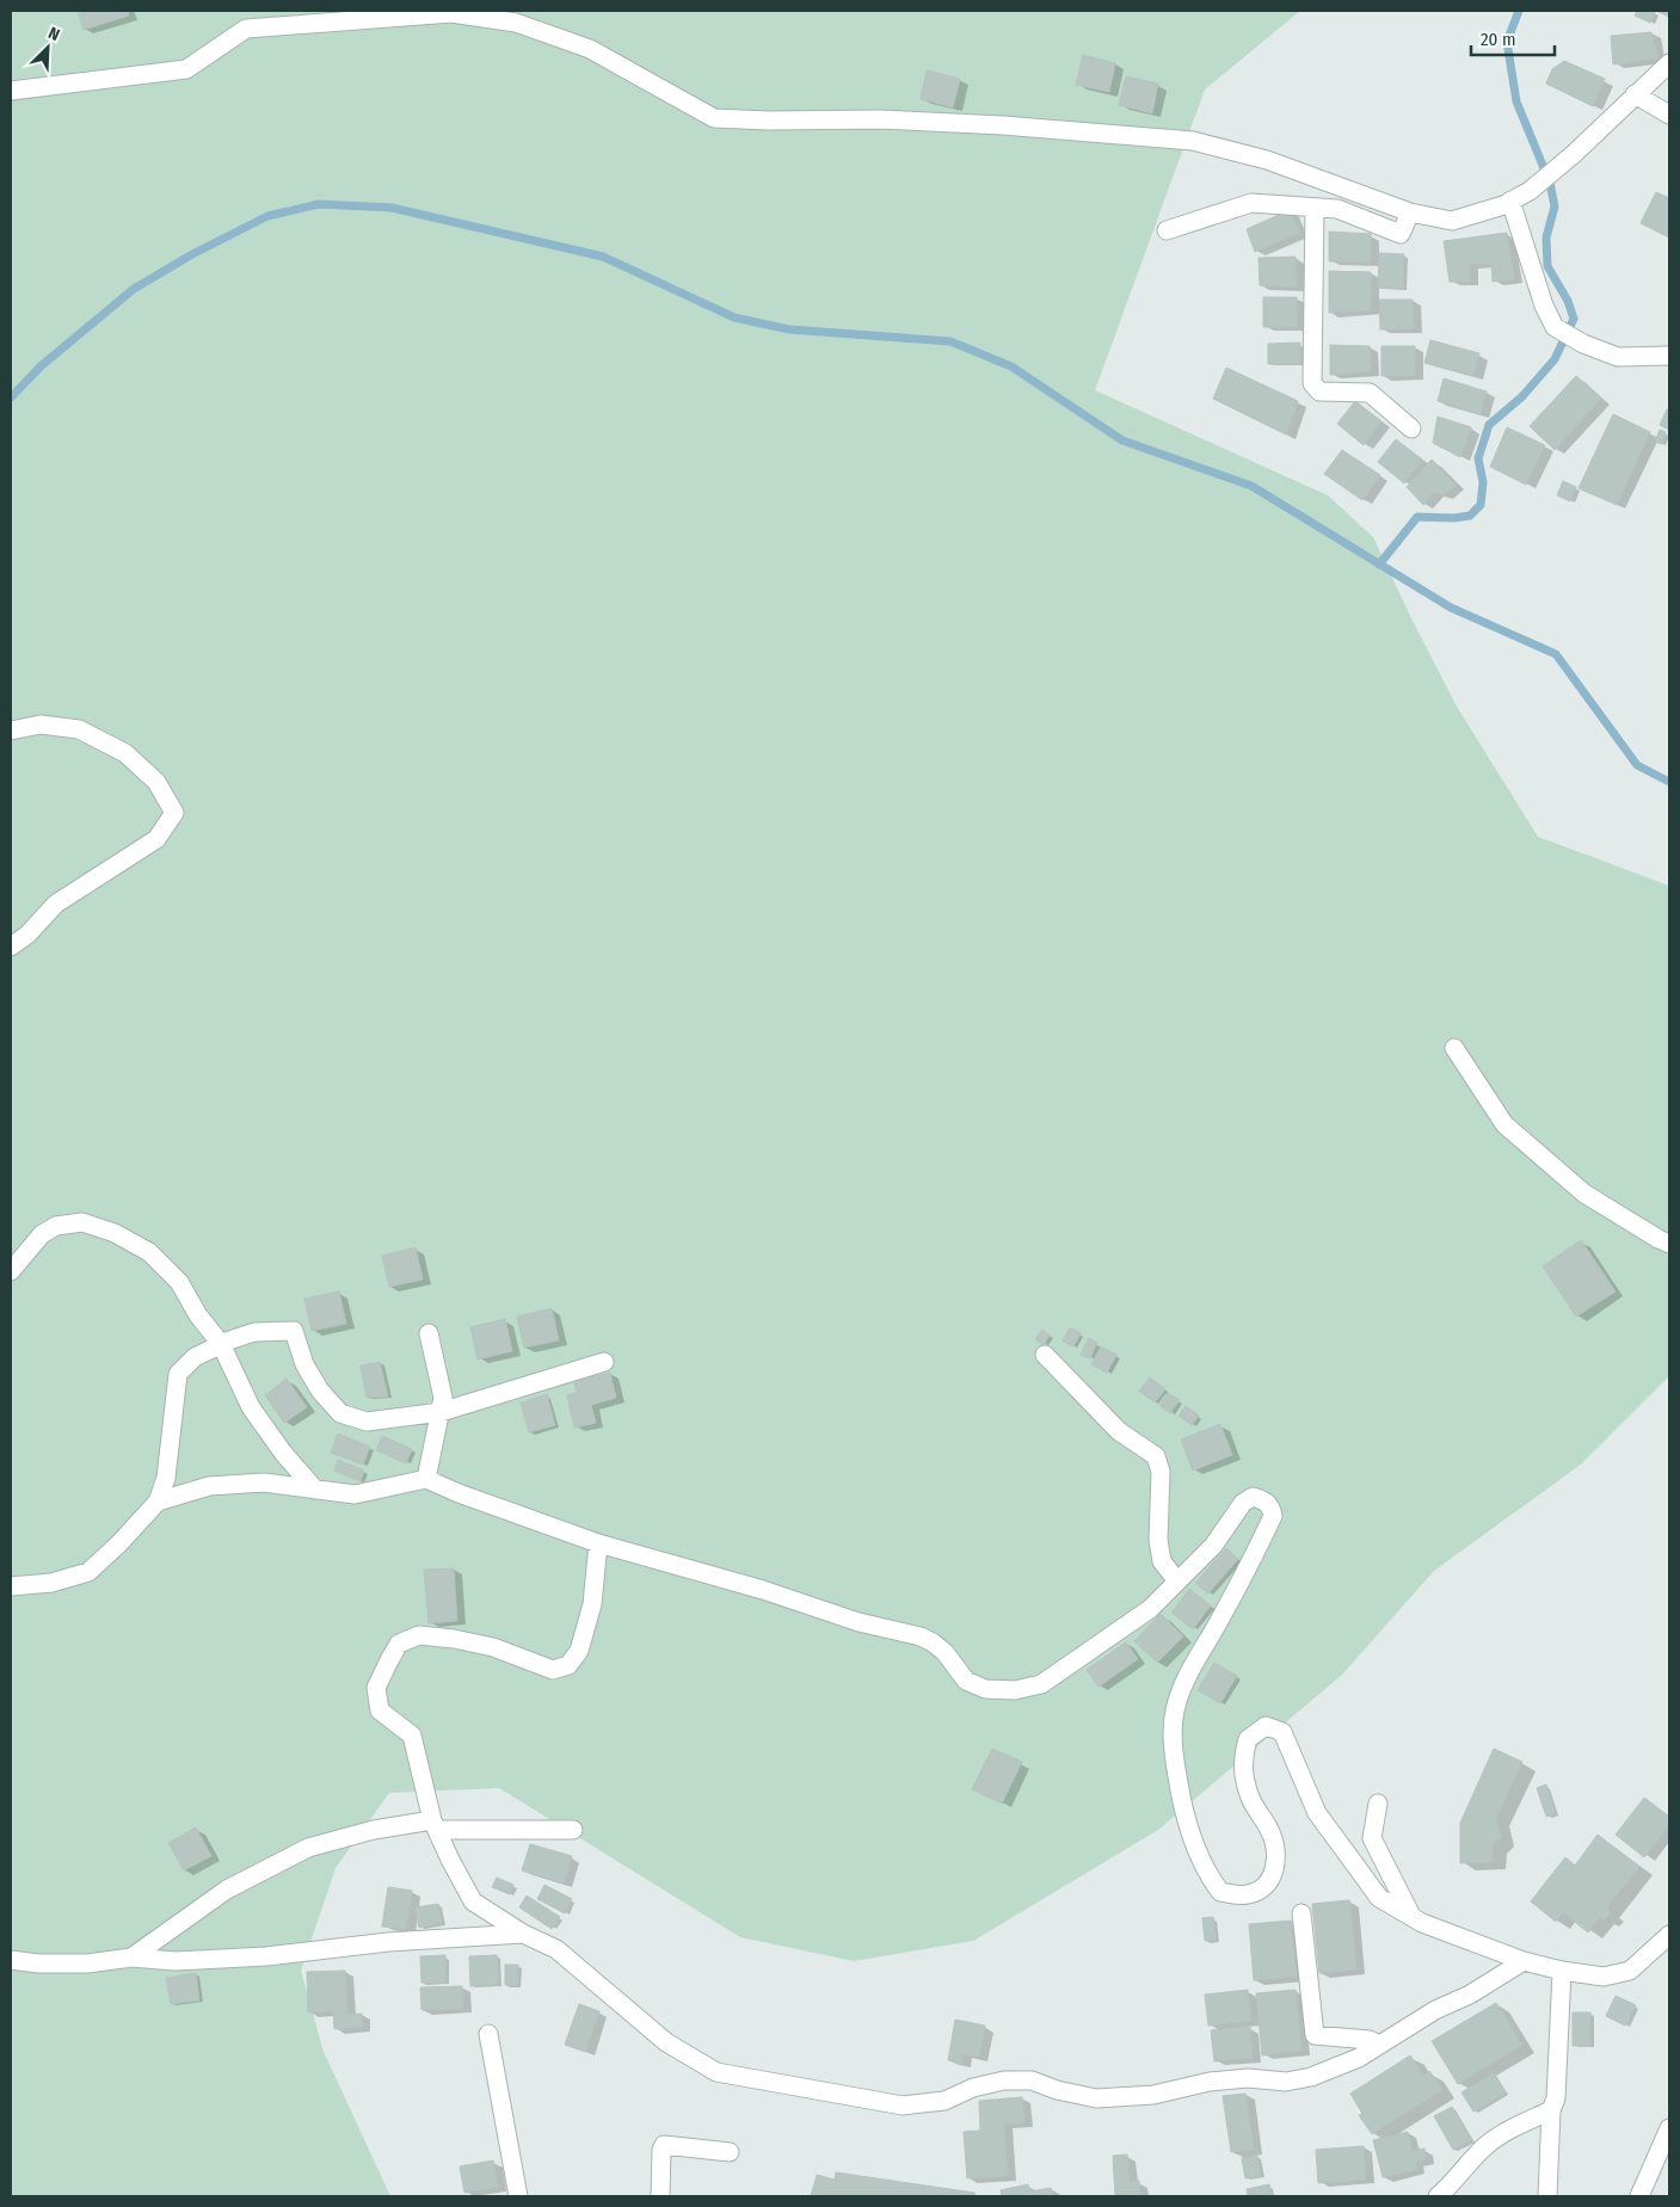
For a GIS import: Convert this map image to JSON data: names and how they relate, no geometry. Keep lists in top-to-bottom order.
{
  "scale_bar": "20 m",
  "north": "top right"
}
